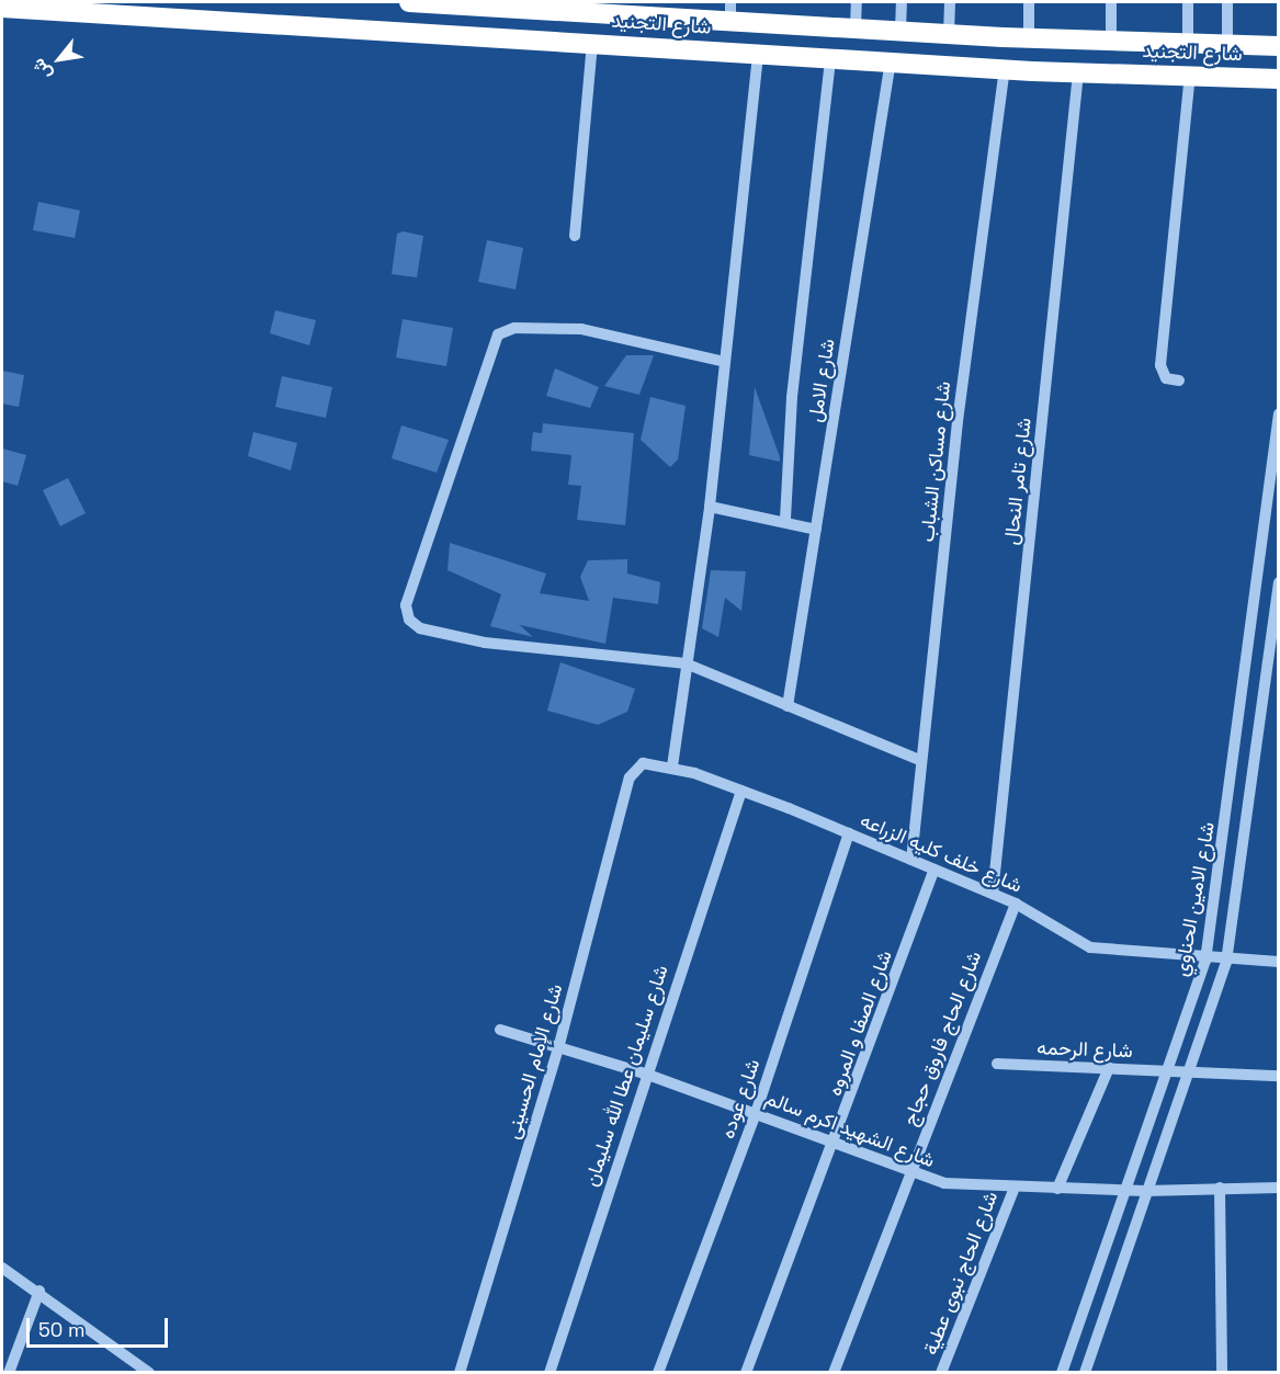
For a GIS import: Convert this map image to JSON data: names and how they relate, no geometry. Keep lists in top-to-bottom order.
{
  "streets": {
    "highway": ["شارع التجنيد"],
    "street": [
      "شارع الامل",
      "شارع مساكن الشباب",
      "شارع تامر النحال",
      "شارع خلف كليه الزراعه",
      "شارع الامين الحناوي",
      "شارع الصفا و المروه",
      "شارع الحاج فاروق حجاج",
      "شارع الرحمه",
      "شارع الإمام الحسينى",
      "شارع سليمان عطا الله سليمان",
      "شارع عوده",
      "شارع الشهيد اكرم سالم",
      "شارع الحاج نبوى عطية"
    ]
  },
  "crossings": [
    ["شارع التجنيد", "شارع الامل"],
    ["شارع التجنيد", "شارع مساكن الشباب"],
    ["شارع التجنيد", "شارع تامر النحال"],
    ["شارع مساكن الشباب", "شارع خلف كليه الزراعه"],
    ["شارع تامر النحال", "شارع خلف كليه الزراعه"],
    ["شارع خلف كليه الزراعه", "شارع الامين الحناوي"],
    ["شارع خلف كليه الزراعه", "شارع الصفا و المروه"],
    ["شارع خلف كليه الزراعه", "شارع الحاج فاروق حجاج"],
    ["شارع خلف كليه الزراعه", "شارع الإمام الحسينى"],
    ["شارع خلف كليه الزراعه", "شارع سليمان عطا الله سليمان"],
    ["شارع خلف كليه الزراعه", "شارع عوده"],
    ["شارع الامين الحناوي", "شارع الرحمه"],
    ["شارع الامين الحناوي", "شارع الشهيد اكرم سالم"],
    ["شارع الصفا و المروه", "شارع الشهيد اكرم سالم"],
    ["شارع الحاج فاروق حجاج", "شارع الشهيد اكرم سالم"],
    ["شارع الإمام الحسينى", "شارع الشهيد اكرم سالم"],
    ["شارع سليمان عطا الله سليمان", "شارع الشهيد اكرم سالم"],
    ["شارع عوده", "شارع الشهيد اكرم سالم"],
    ["شارع الشهيد اكرم سالم", "شارع الحاج نبوى عطية"]
  ],
  "scale_bar": "50 m",
  "north": "bottom left"
}
